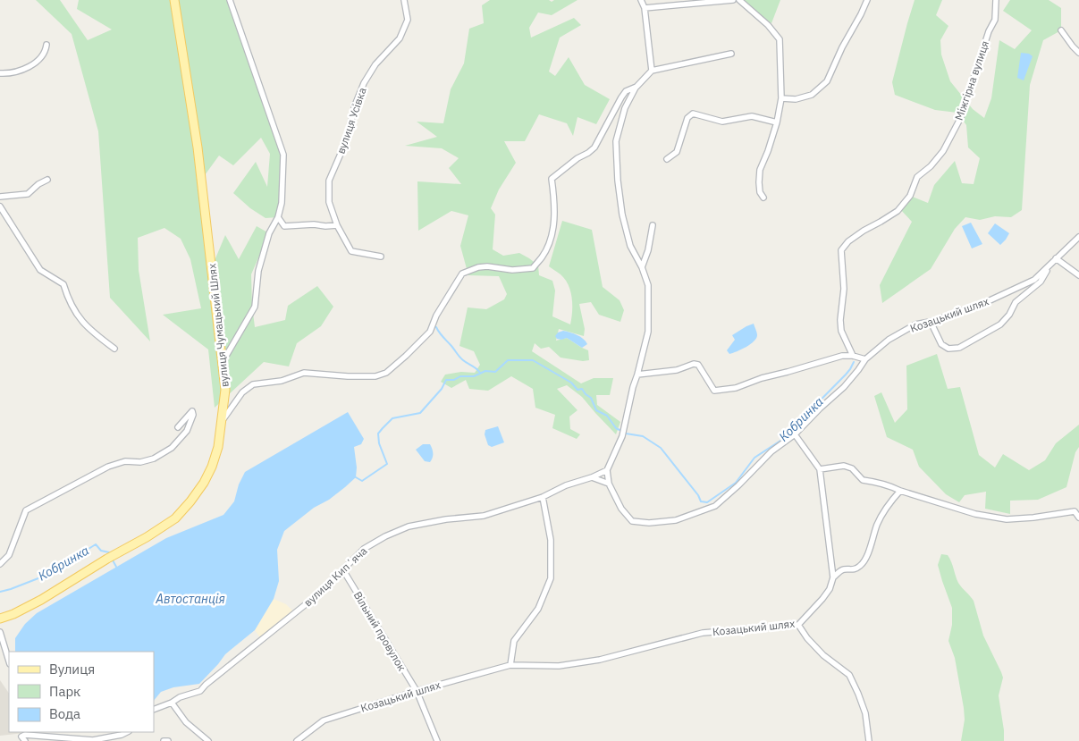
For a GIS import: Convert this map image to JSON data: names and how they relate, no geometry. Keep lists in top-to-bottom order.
{
  "streets": {
    "main road": ["вулиця Чумацький Шлях"],
    "street": [
      "Міжгірна вулиця",
      "вулиця Усівка",
      "Козацький шлях",
      "вулиця Кипʼяча",
      "Вільний провулок"
    ]
  },
  "crossings": [
    ["Козацький шлях", "Вільний провулок"],
    ["вулиця Кипʼяча", "Вільний провулок"]
  ],
  "water": ["Кобринка", "Автостанція"],
  "legend": ["Вулиця", "Парк", "Вода"]
}
